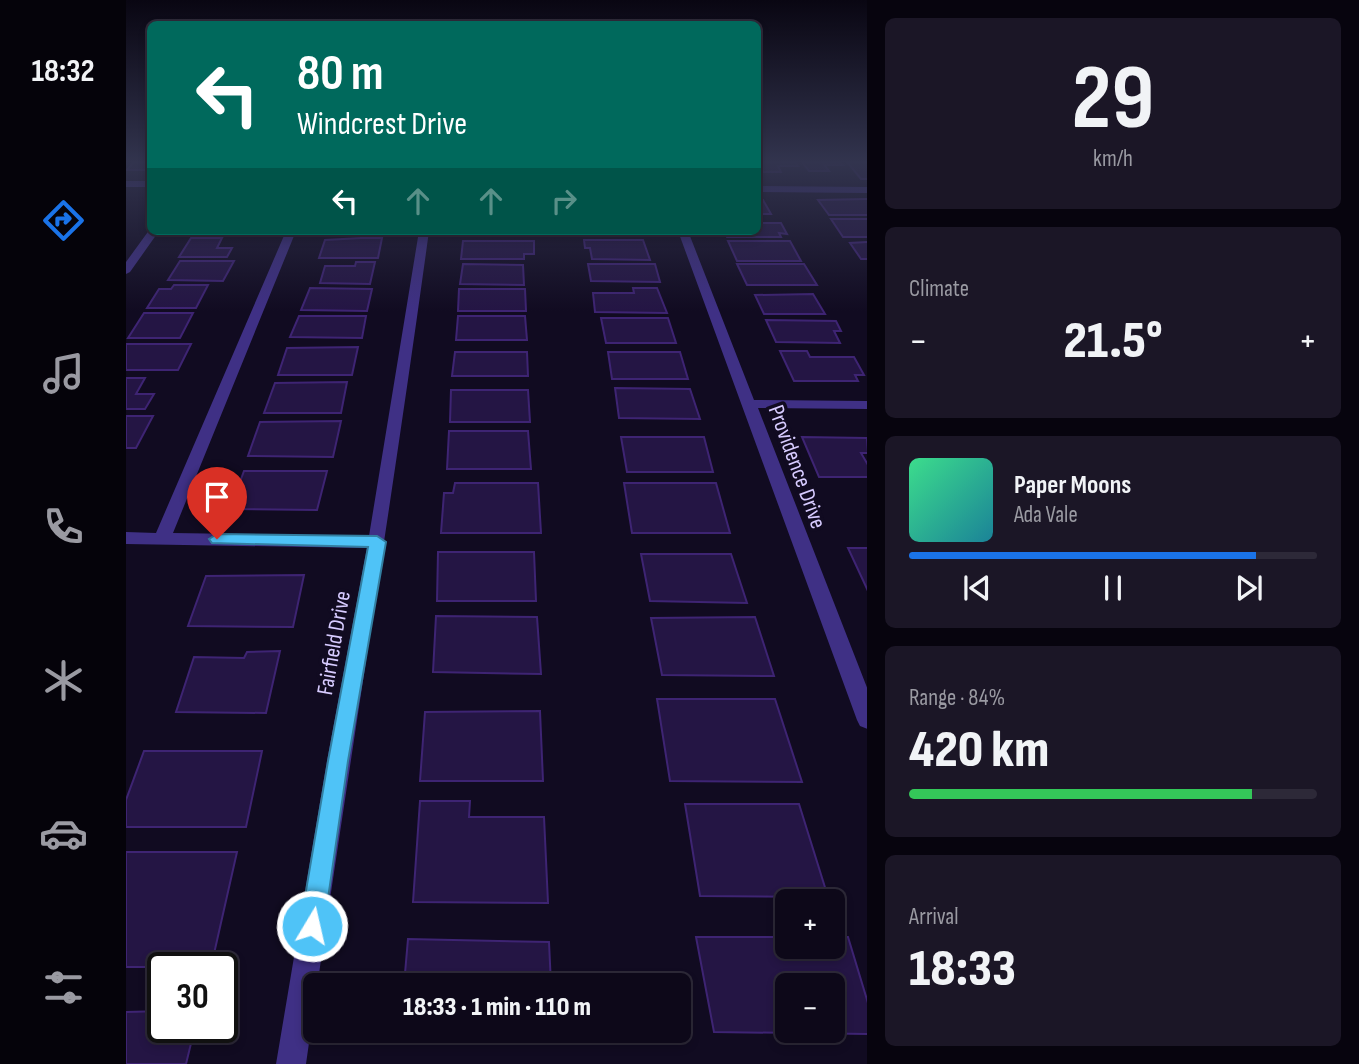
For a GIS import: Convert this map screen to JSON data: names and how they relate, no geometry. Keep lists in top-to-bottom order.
{
  "streets": {
    "street": ["Providence Drive", "Fairfield Drive"]
  },
  "page": {
    "tabs": "18:32",
    "tile": [
      ["29", "km/h"],
      "Climate",
      ["Range · 84%", "420 km"],
      ["Arrival", "18:33"]
    ],
    "turn": ["80 m", "Windcrest Drive"],
    "heat": ["−", "21.5°", "+"],
    "song": ["Paper Moons", "Ada Vale"],
    "map_buttons": ["+", "−"],
    "limit": "30",
    "trip": "18:33 · 1 min · 110 m"
  }
}
